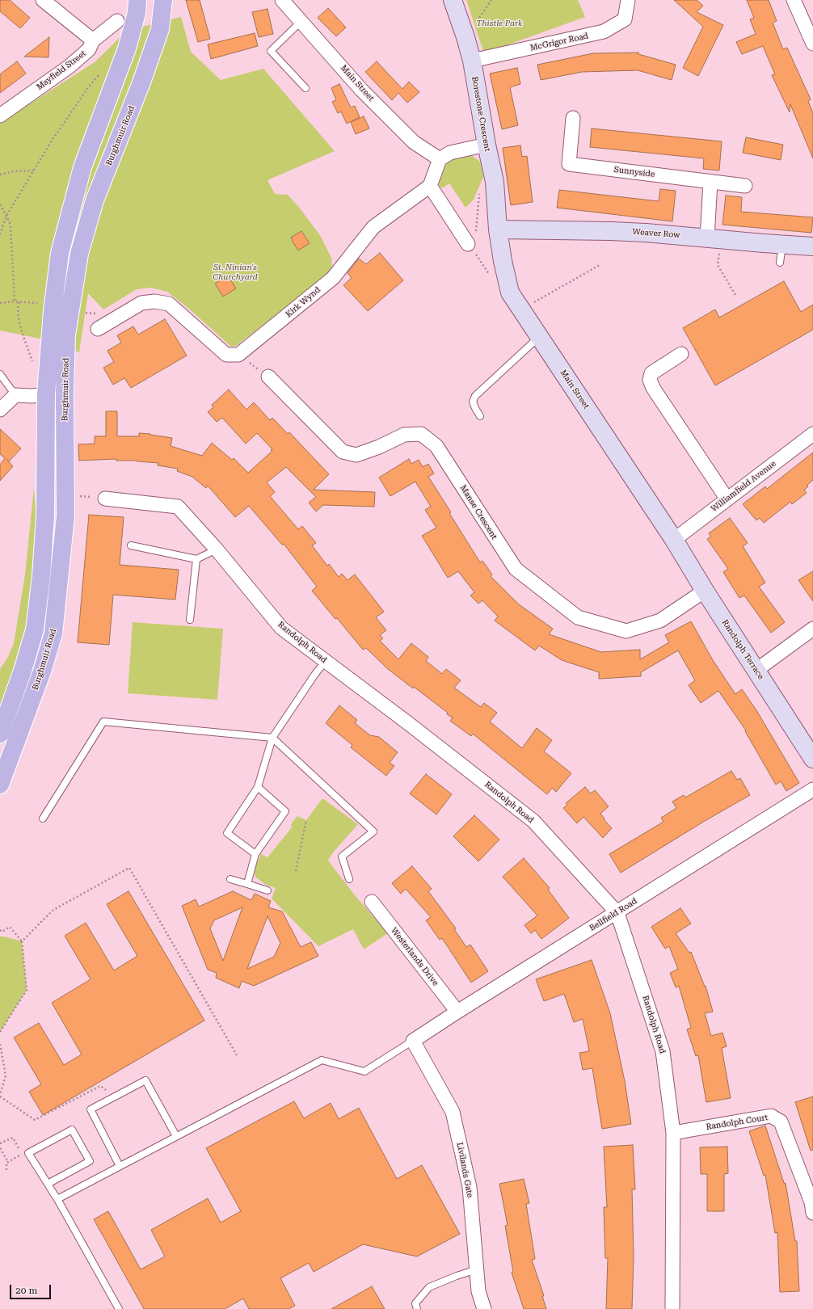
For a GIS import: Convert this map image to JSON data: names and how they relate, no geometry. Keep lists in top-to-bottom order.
{
  "streets": {
    "main road": [
      "Main Street",
      "Borestone Crescent",
      "Burghmuir Road",
      "Weaver Row",
      "Randolph Terrace"
    ],
    "street": [
      "McGrigor Road",
      "Mayfield Street",
      "Sunnyside",
      "Kirk Wynd",
      "Williamfield Avenue",
      "Manse Crescent",
      "Randolph Road",
      "Bellfield Road",
      "Westerlands Drive",
      "Randolph Court",
      "Livilands Gate"
    ]
  },
  "crossings": [
    ["McGrigor Road", "Borestone Crescent"],
    ["Main Street", "Borestone Crescent"],
    ["Main Street", "Weaver Row"],
    ["Main Street", "Williamfield Avenue"],
    ["Main Street", "Randolph Terrace"],
    ["Borestone Crescent", "Weaver Row"],
    ["Williamfield Avenue", "Randolph Terrace"],
    ["Manse Crescent", "Randolph Terrace"],
    ["Randolph Road", "Bellfield Road"],
    ["Randolph Road", "Randolph Court"],
    ["Bellfield Road", "Westerlands Drive"],
    ["Bellfield Road", "Livilands Gate"]
  ],
  "parks": ["Thistle Park", "St. Ninian's Churchyard"],
  "scale_bar": "20 m"
}
